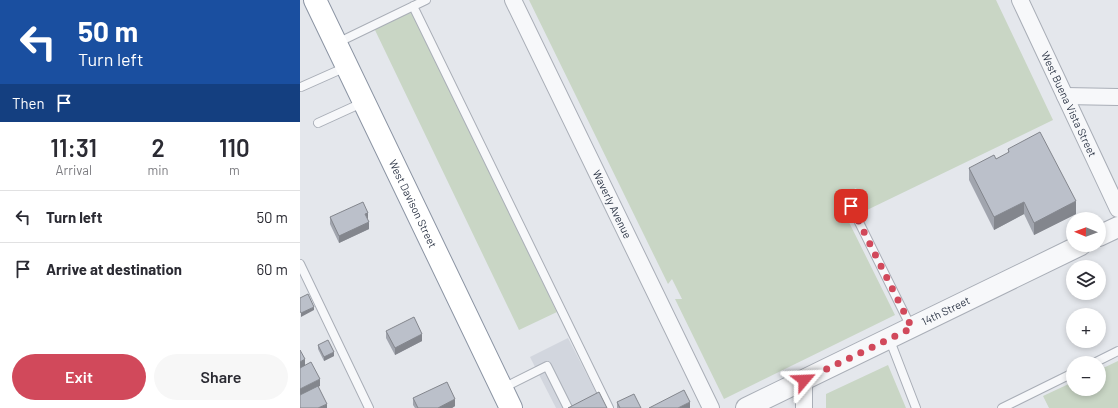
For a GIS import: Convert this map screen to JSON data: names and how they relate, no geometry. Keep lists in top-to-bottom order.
{
  "streets": {
    "highway": ["West Davison Street"],
    "street": ["West Buena Vista Street", "Waverly Avenue", "14th Street"]
  },
  "north": "left",
  "page": {
    "turn": ["50 m", "Turn left"],
    "then": "Then",
    "eta": [
      "11:31",
      "Arrival",
      "2",
      "min",
      "110",
      "m"
    ],
    "list": [
      {
        "name": "Turn left",
        "value": "50 m"
      },
      {
        "name": "Arrive at destination",
        "value": "60 m"
      }
    ],
    "map_buttons": ["+", "−"],
    "buttons": ["Exit", "Share"]
  }
}
